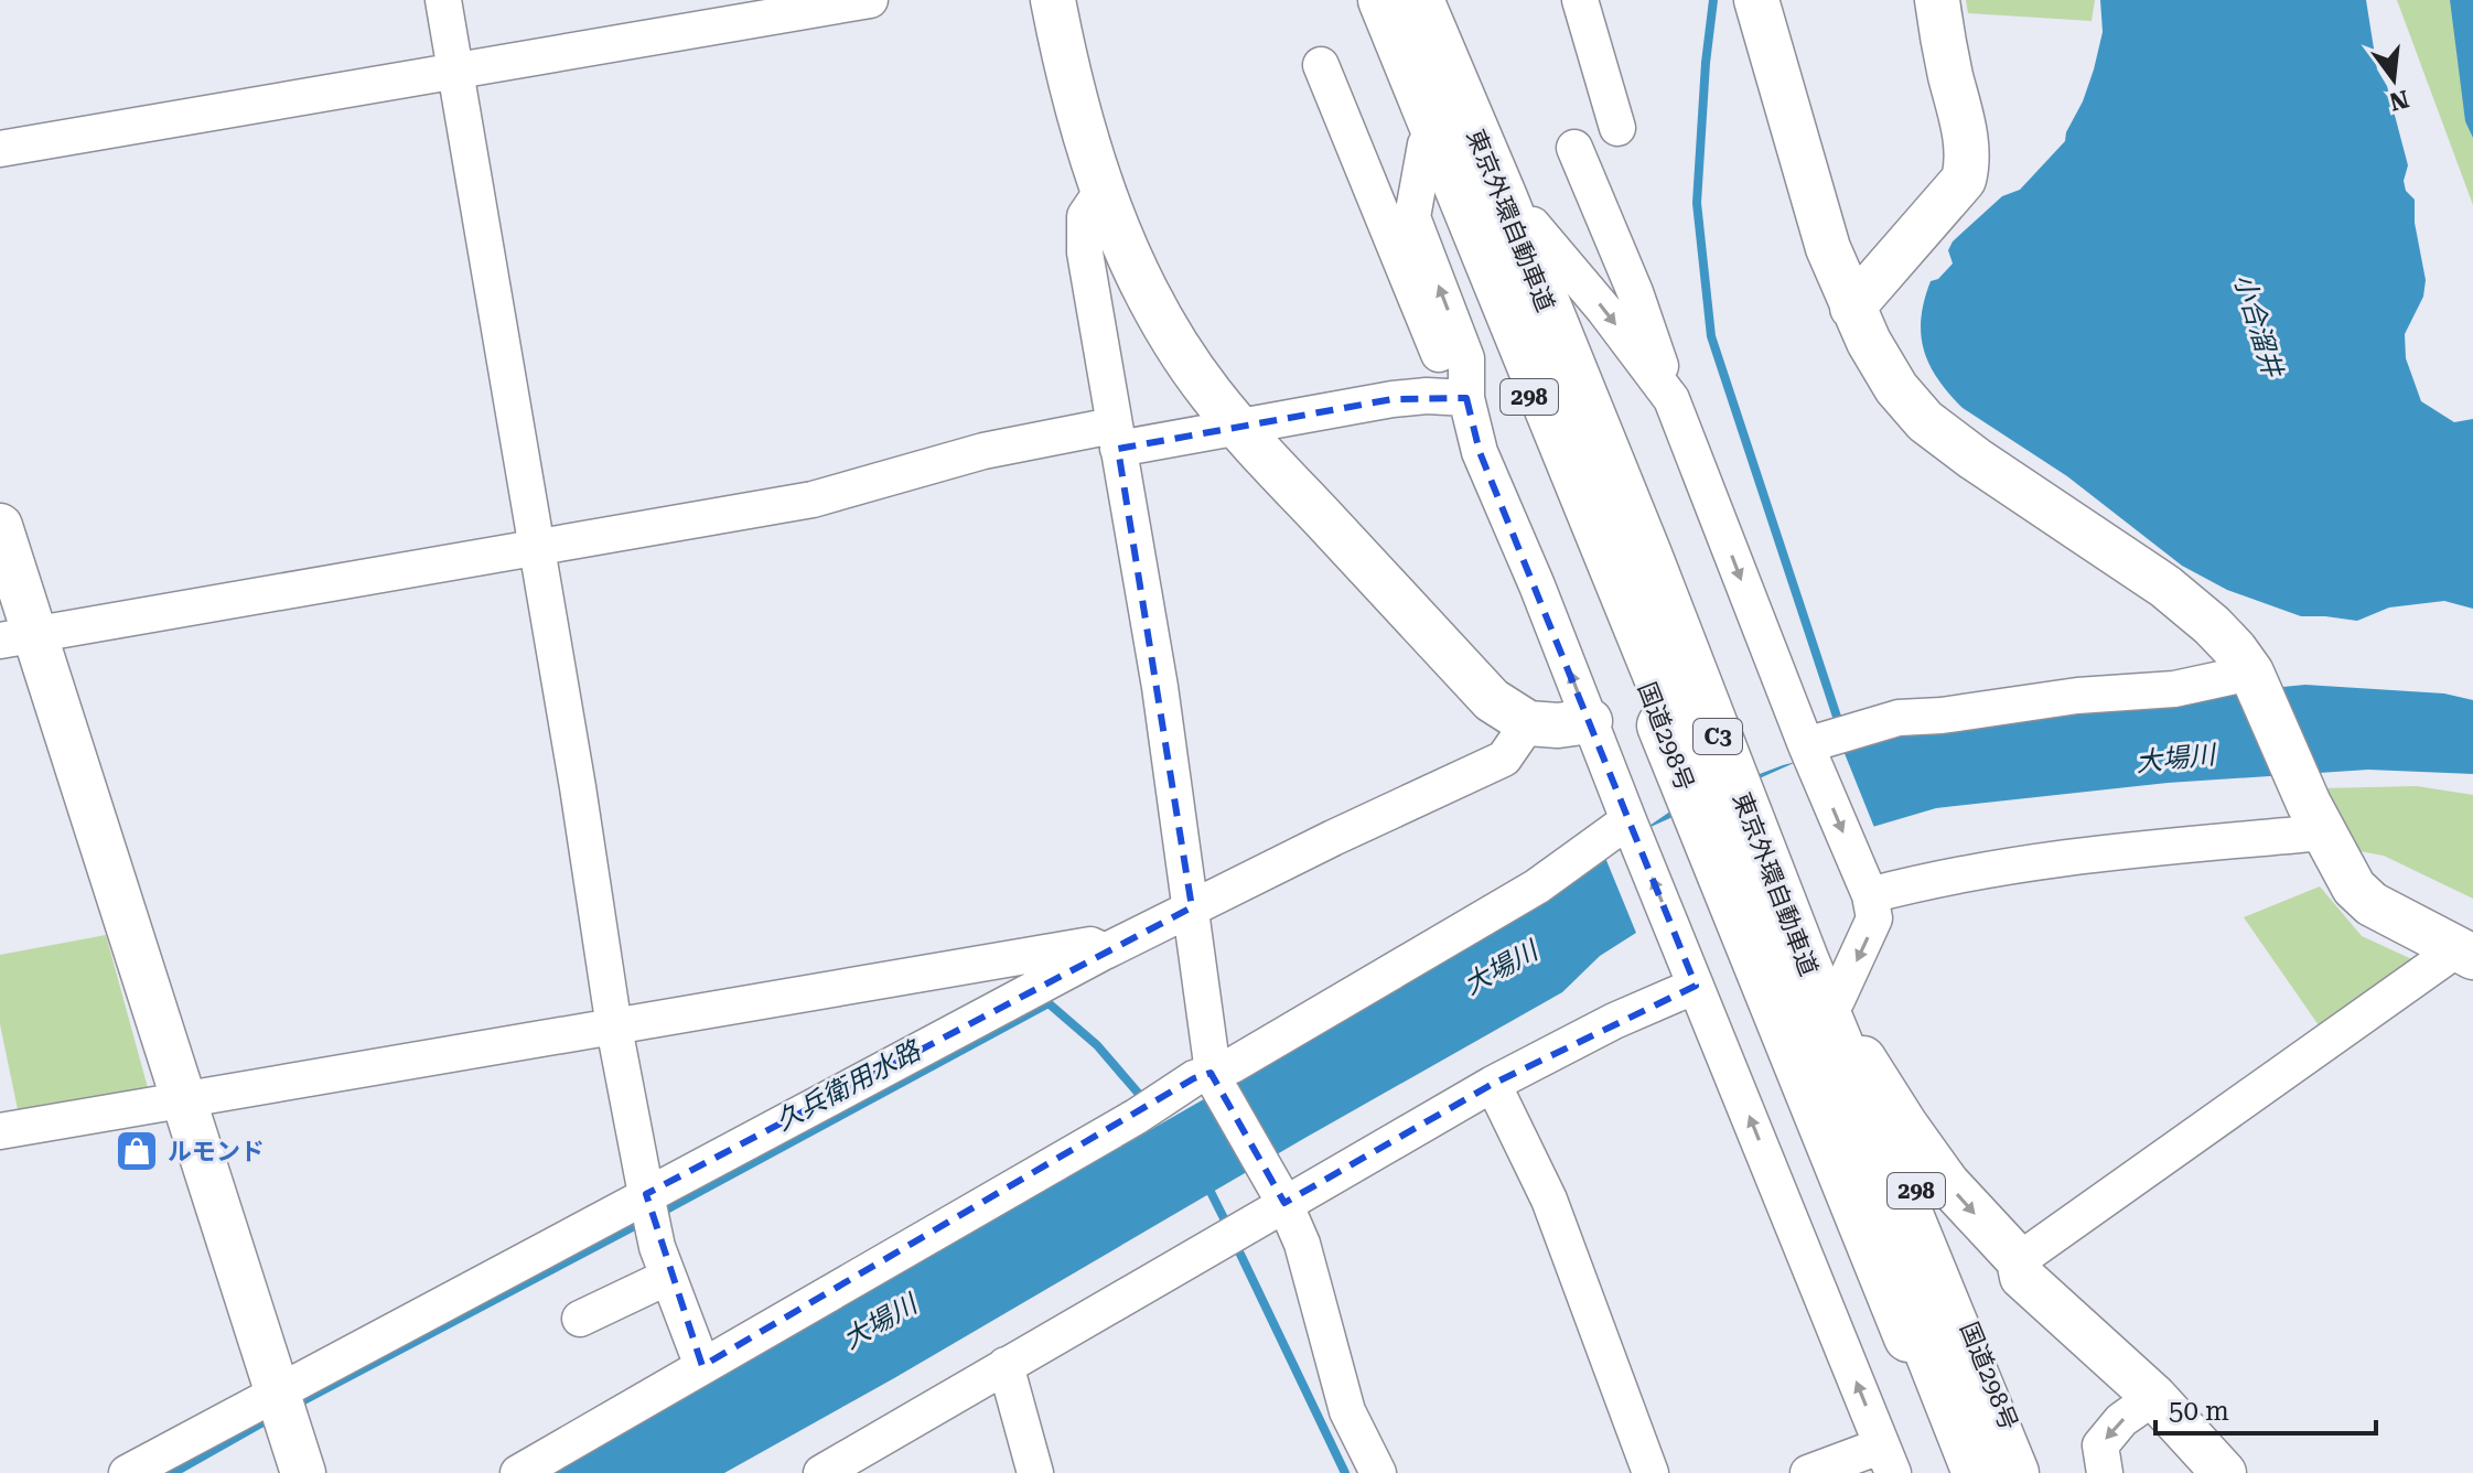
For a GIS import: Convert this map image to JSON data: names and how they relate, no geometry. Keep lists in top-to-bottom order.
{
  "streets": {
    "highway": [
      "東京外環自動車道",
      "298",
      "国道298号",
      "C3"
    ]
  },
  "water": ["小合溜井", "大場川", "久兵衛用水路"],
  "places": {
    "shop": ["ルモンド"]
  },
  "scale_bar": "50 m",
  "north": "bottom"
}
